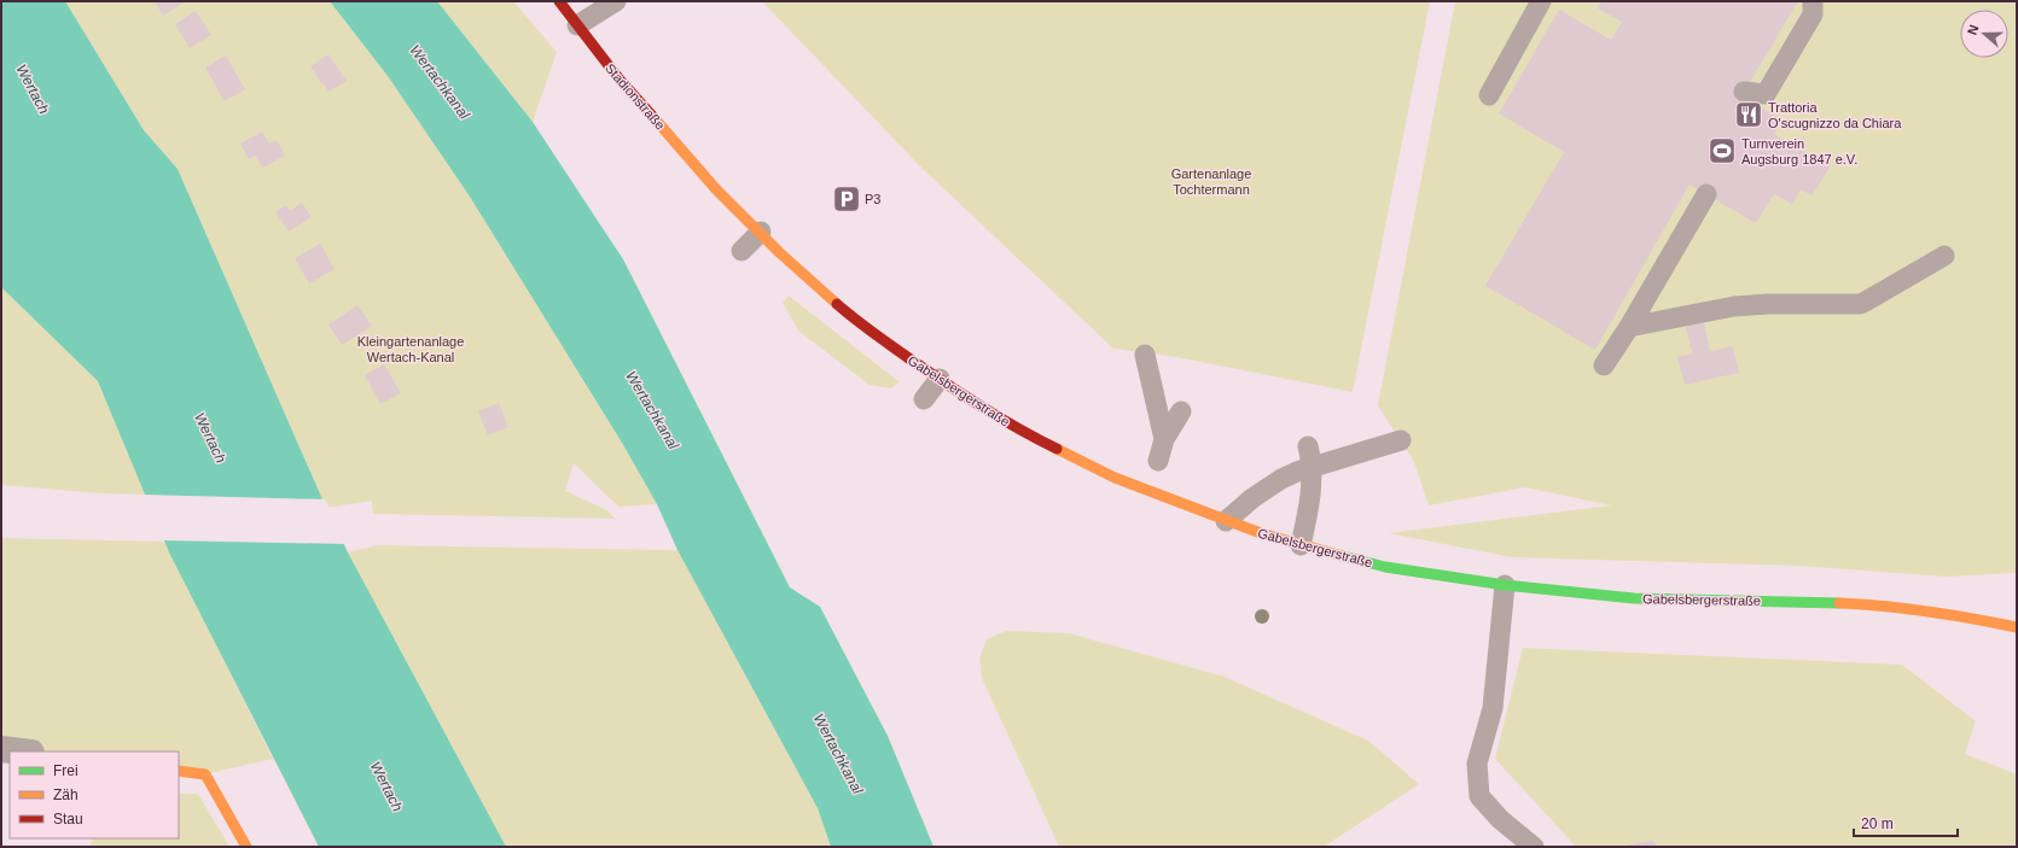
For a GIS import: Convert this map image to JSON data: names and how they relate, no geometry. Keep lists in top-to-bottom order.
{
  "streets": {
    "street": ["Stadionstraße", "Gabelsbergerstraße"]
  },
  "crossings": [
    ["Stadionstraße", "Gabelsbergerstraße"]
  ],
  "water": ["Wertachkanal", "Wertach"],
  "parks": ["Gartenanlage Tochtermann", "Kleingartenanlage Wertach-Kanal"],
  "places": {
    "restaurant": ["Trattoria O'scugnizzo da Chiara"],
    "sports": ["Turnverein Augsburg 1847 e.V."],
    "parking": ["P3"]
  },
  "legend": ["Frei", "Zäh", "Stau"],
  "scale_bar": "20 m",
  "north": "left"
}
